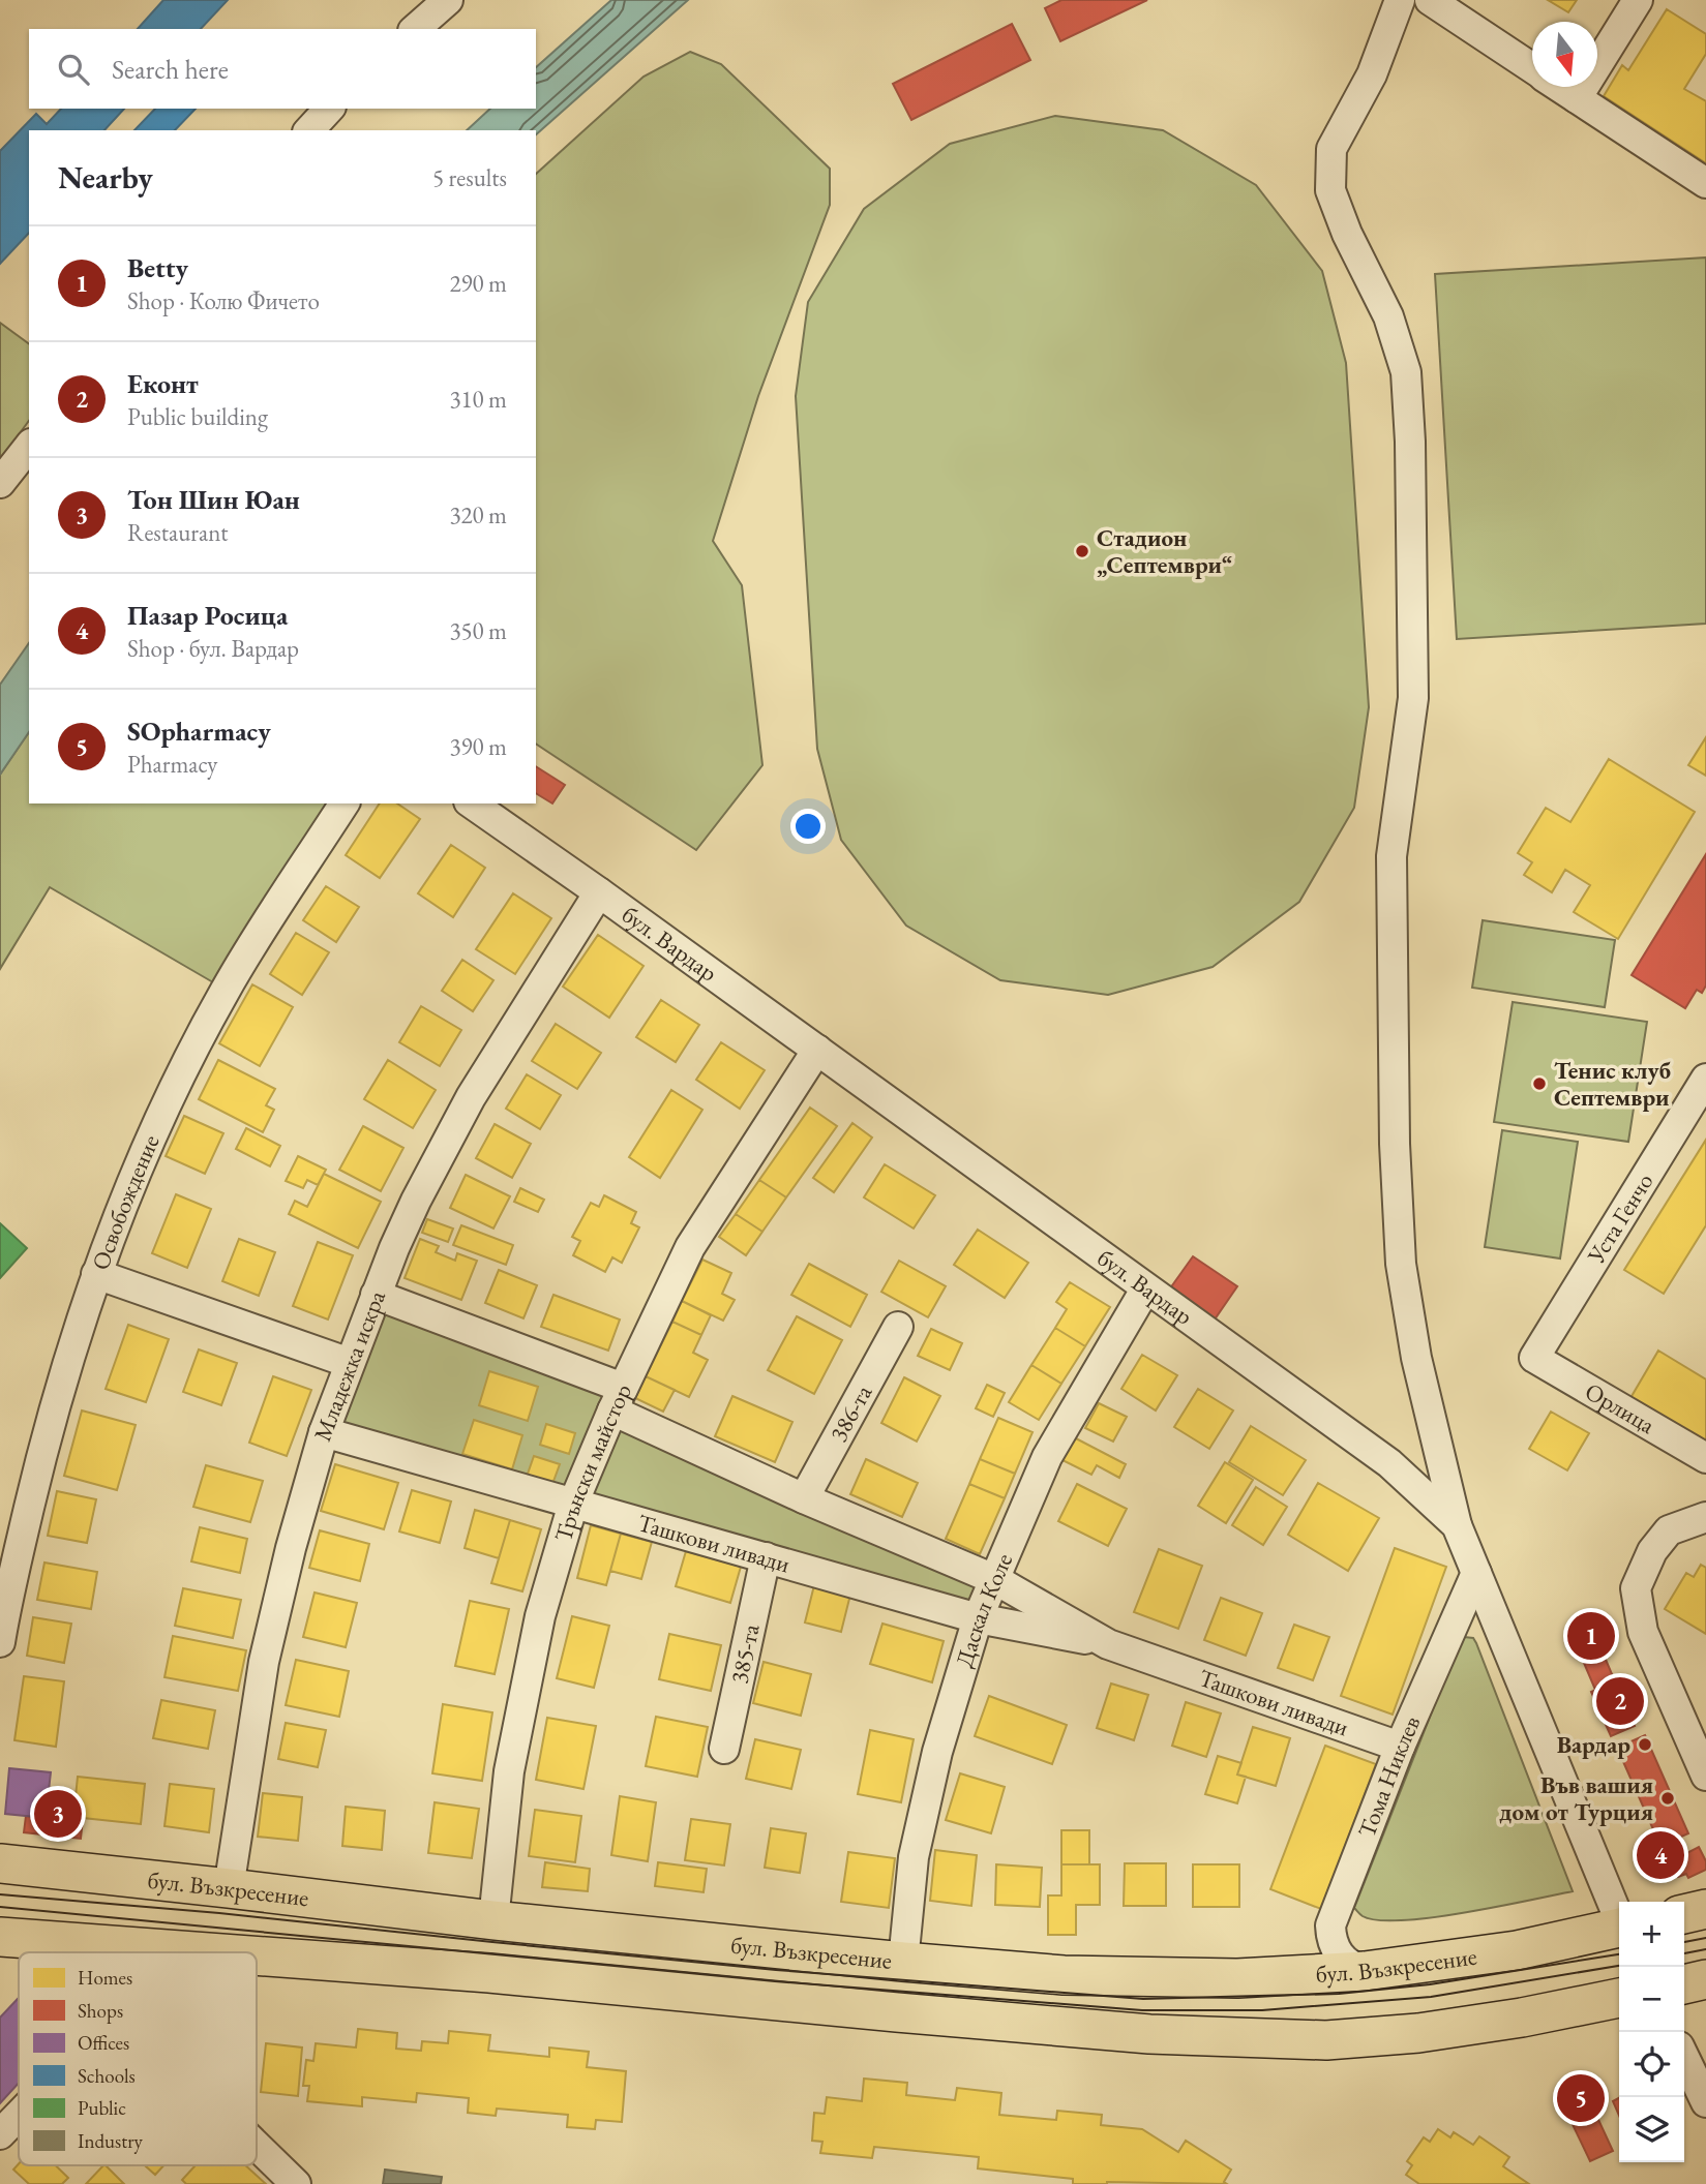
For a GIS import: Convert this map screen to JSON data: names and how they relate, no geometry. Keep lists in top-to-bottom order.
{
  "streets": {
    "main road": ["бул. Възкресение"],
    "street": [
      "бул. Вардар",
      "Освобождение",
      "Уста Генчо",
      "Младежка искра",
      "Орлица",
      "386-та",
      "Трънски майстор",
      "Ташкови ливади",
      "Даскал Коле",
      "385-та",
      "Тома Никлев"
    ]
  },
  "crossings": [
    ["бул. Вардар", "Младежка искра"],
    ["бул. Вардар", "Трънски майстор"],
    ["бул. Вардар", "Даскал Коле"],
    ["бул. Вардар", "Тома Никлев"],
    ["Уста Генчо", "Орлица"],
    ["Младежка искра", "Ташкови ливади"],
    ["Младежка искра", "бул. Възкресение"],
    ["386-та", "Ташкови ливади"],
    ["Трънски майстор", "Ташкови ливади"],
    ["Трънски майстор", "бул. Възкресение"],
    ["Ташкови ливади", "Даскал Коле"],
    ["Ташкови ливади", "385-та"],
    ["Ташкови ливади", "Тома Никлев"],
    ["Даскал Коле", "бул. Възкресение"],
    ["Тома Никлев", "бул. Възкресение"]
  ],
  "places": [
    "Стадион „Септември“",
    "Тенис клуб Септември",
    "Вардар",
    "Във вашия дом от Турция"
  ],
  "legend": [
    "Homes",
    "Shops",
    "Offices",
    "Schools",
    "Public",
    "Industry"
  ],
  "north": "bottom",
  "page": {
    "search": "Search here",
    "heading": ["Nearby", "5 results"],
    "list": [
      {
        "mark": "1",
        "name": "Betty",
        "note": "Shop · Колю Фичето",
        "value": "290 m"
      },
      {
        "mark": "2",
        "name": "Еконт",
        "note": "Public building",
        "value": "310 m"
      },
      {
        "mark": "3",
        "name": "Тон Шин Юан",
        "note": "Restaurant",
        "value": "320 m"
      },
      {
        "mark": "4",
        "name": "Пазар Росица",
        "note": "Shop · бул. Вардар",
        "value": "350 m"
      },
      {
        "mark": "5",
        "name": "SOpharmacy",
        "note": "Pharmacy",
        "value": "390 m"
      }
    ],
    "pins": [
      "1",
      "2",
      "3",
      "4",
      "5"
    ],
    "map_buttons": ["+", "−"]
  }
}
